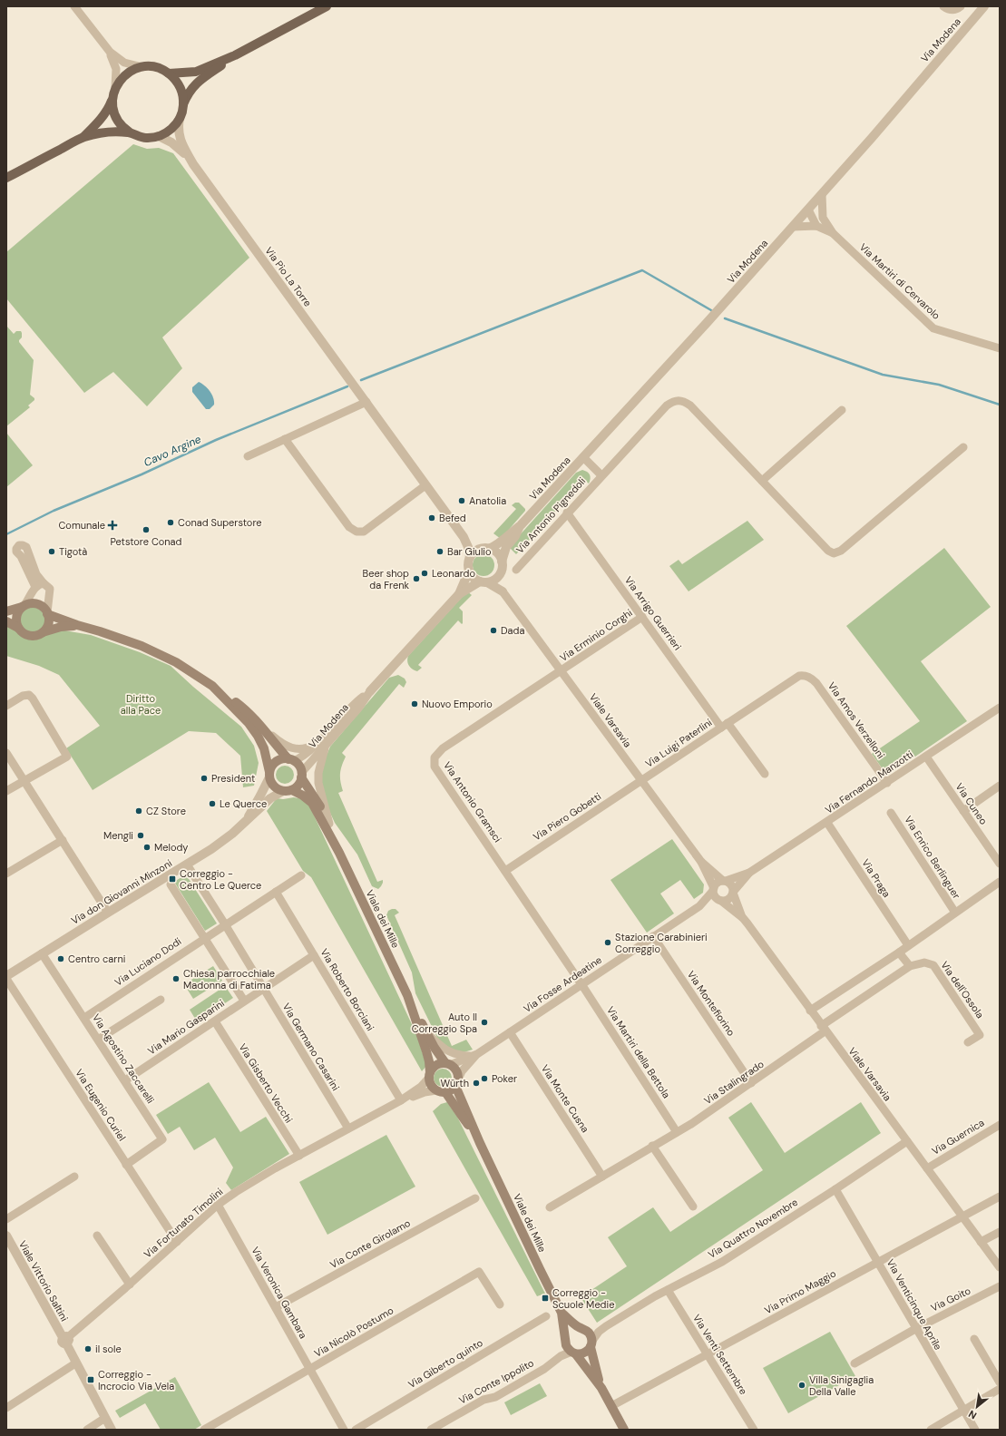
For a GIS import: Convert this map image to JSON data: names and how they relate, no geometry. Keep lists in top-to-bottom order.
{
  "streets": {
    "main road": ["Viale dei Mille"],
    "street": [
      "Via Modena",
      "Via Pio La Torre",
      "Via Martiri di Cervarolo",
      "Via Antonio Pignedoli",
      "Via Arrigo Guerrieri",
      "Via Erminio Corghi",
      "Viale Varsavia",
      "Via Amos Verzelloni",
      "Via Luigi Paterlini",
      "Via Fernando Manzotti",
      "Via Antonio Gramsci",
      "Via Cuneo",
      "Via Piero Gobetti",
      "Via Enrico Berlinguer",
      "Via Praga",
      "Via don Giovanni Minzoni",
      "Via Luciano Dodi",
      "Via Fosse Ardeatine",
      "Via Roberto Borciani",
      "Via dell'Ossola",
      "Via Montefiorino",
      "Via Mario Gasparini",
      "Via Germano Casarini",
      "Via Martiri della Bettola",
      "Via Agostino Zaccarelli",
      "Via Stalingrado",
      "Via Gisberto Vecchi",
      "Via Monte Cusna",
      "Via Eugenio Curiel",
      "Via Guernica",
      "Via Fortunato Timolini",
      "Via Quattro Novembre",
      "Via Conte Girolamo",
      "Viale Vittorio Saltini",
      "Via Primo Maggio",
      "Via Veronica Gambara",
      "Via Goito",
      "Via Venticinque Aprile",
      "Via Nicolò Postumo",
      "Via Venti Settembre",
      "Via Giberto quinto",
      "Via Conte Ippolito"
    ]
  },
  "crossings": [
    ["Via Modena", "Via Pio La Torre"],
    ["Via Modena", "Via Martiri di Cervarolo"],
    ["Via Modena", "Via Antonio Pignedoli"],
    ["Via Modena", "Viale Varsavia"],
    ["Via Modena", "Via don Giovanni Minzoni"],
    ["Via Modena", "Viale dei Mille"],
    ["Via Pio La Torre", "Viale Varsavia"],
    ["Via Antonio Pignedoli", "Via Arrigo Guerrieri"],
    ["Via Arrigo Guerrieri", "Via Erminio Corghi"],
    ["Via Arrigo Guerrieri", "Via Luigi Paterlini"],
    ["Via Erminio Corghi", "Viale Varsavia"],
    ["Via Erminio Corghi", "Via Antonio Gramsci"],
    ["Viale Varsavia", "Via Luigi Paterlini"],
    ["Viale Varsavia", "Via Fernando Manzotti"],
    ["Viale Varsavia", "Via Antonio Gramsci"],
    ["Viale Varsavia", "Via Piero Gobetti"],
    ["Viale Varsavia", "Via Enrico Berlinguer"],
    ["Viale Varsavia", "Via Fosse Ardeatine"],
    ["Viale Varsavia", "Via Stalingrado"],
    ["Viale Varsavia", "Via Guernica"],
    ["Viale Varsavia", "Via Quattro Novembre"],
    ["Viale Varsavia", "Via Primo Maggio"],
    ["Via Amos Verzelloni", "Via Luigi Paterlini"],
    ["Via Amos Verzelloni", "Via Fernando Manzotti"],
    ["Via Luigi Paterlini", "Via Piero Gobetti"],
    ["Via Fernando Manzotti", "Via Cuneo"],
    ["Via Fernando Manzotti", "Via Praga"],
    ["Via Fernando Manzotti", "Via Fosse Ardeatine"],
    ["Via Antonio Gramsci", "Via Piero Gobetti"],
    ["Via Antonio Gramsci", "Via Fosse Ardeatine"],
    ["Via Antonio Gramsci", "Via Martiri della Bettola"],
    ["Via Enrico Berlinguer", "Via Praga"],
    ["Via don Giovanni Minzoni", "Viale dei Mille"],
    ["Via don Giovanni Minzoni", "Via Germano Casarini"],
    ["Via don Giovanni Minzoni", "Via Agostino Zaccarelli"],
    ["Via don Giovanni Minzoni", "Via Eugenio Curiel"],
    ["Viale dei Mille", "Via Fosse Ardeatine"],
    ["Viale dei Mille", "Via Fortunato Timolini"],
    ["Viale dei Mille", "Via Quattro Novembre"],
    ["Viale dei Mille", "Via Primo Maggio"],
    ["Viale dei Mille", "Via Conte Ippolito"],
    ["Via Luciano Dodi", "Via Roberto Borciani"],
    ["Via Luciano Dodi", "Via Germano Casarini"],
    ["Via Luciano Dodi", "Via Agostino Zaccarelli"],
    ["Via Fosse Ardeatine", "Via Montefiorino"],
    ["Via Fosse Ardeatine", "Via Martiri della Bettola"],
    ["Via Fosse Ardeatine", "Via Monte Cusna"],
    ["Via Fosse Ardeatine", "Via Fortunato Timolini"],
    ["Via Roberto Borciani", "Via Mario Gasparini"],
    ["Via Roberto Borciani", "Via Fortunato Timolini"],
    ["Via dell'Ossola", "Via Stalingrado"],
    ["Via Montefiorino", "Via Stalingrado"],
    ["Via Mario Gasparini", "Via Germano Casarini"],
    ["Via Mario Gasparini", "Via Agostino Zaccarelli"],
    ["Via Mario Gasparini", "Via Gisberto Vecchi"],
    ["Via Germano Casarini", "Via Fortunato Timolini"],
    ["Via Martiri della Bettola", "Via Stalingrado"],
    ["Via Agostino Zaccarelli", "Via Eugenio Curiel"],
    ["Via Stalingrado", "Via Monte Cusna"],
    ["Via Gisberto Vecchi", "Via Fortunato Timolini"],
    ["Via Eugenio Curiel", "Via Fortunato Timolini"],
    ["Via Fortunato Timolini", "Viale Vittorio Saltini"],
    ["Via Fortunato Timolini", "Via Veronica Gambara"],
    ["Via Quattro Novembre", "Via Venticinque Aprile"],
    ["Via Quattro Novembre", "Via Venti Settembre"],
    ["Via Quattro Novembre", "Via Conte Ippolito"],
    ["Via Conte Girolamo", "Via Veronica Gambara"],
    ["Via Primo Maggio", "Via Venticinque Aprile"],
    ["Via Primo Maggio", "Via Venti Settembre"],
    ["Via Veronica Gambara", "Via Nicolò Postumo"],
    ["Via Goito", "Via Venticinque Aprile"]
  ],
  "water": ["Cavo Argine"],
  "parks": ["Diritto alla Pace"],
  "places": {
    "other": [
      "Anatolia",
      "Befed",
      "Conad Superstore",
      "Petstore Conad",
      "Tigotà",
      "Bar Giulio",
      "Leonardo",
      "Beer shop da Frenk",
      "Dada",
      "Nuovo Emporio",
      "President",
      "Le Querce",
      "CZ Store",
      "Mengli",
      "Melody",
      "Stazione Carabinieri Correggio",
      "Centro carni",
      "Chiesa parrocchiale Madonna di Fatima",
      "Auto Il Correggio Spa",
      "Poker",
      "Würth",
      "il sole",
      "Villa Sinigaglia Della Valle"
    ],
    "health": ["Comunale"],
    "transit": ["Correggio - Centro Le Querce", "Correggio - Scuole Medie", "Correggio - Incrocio Via Vela"]
  },
  "north": "bottom left"
}
